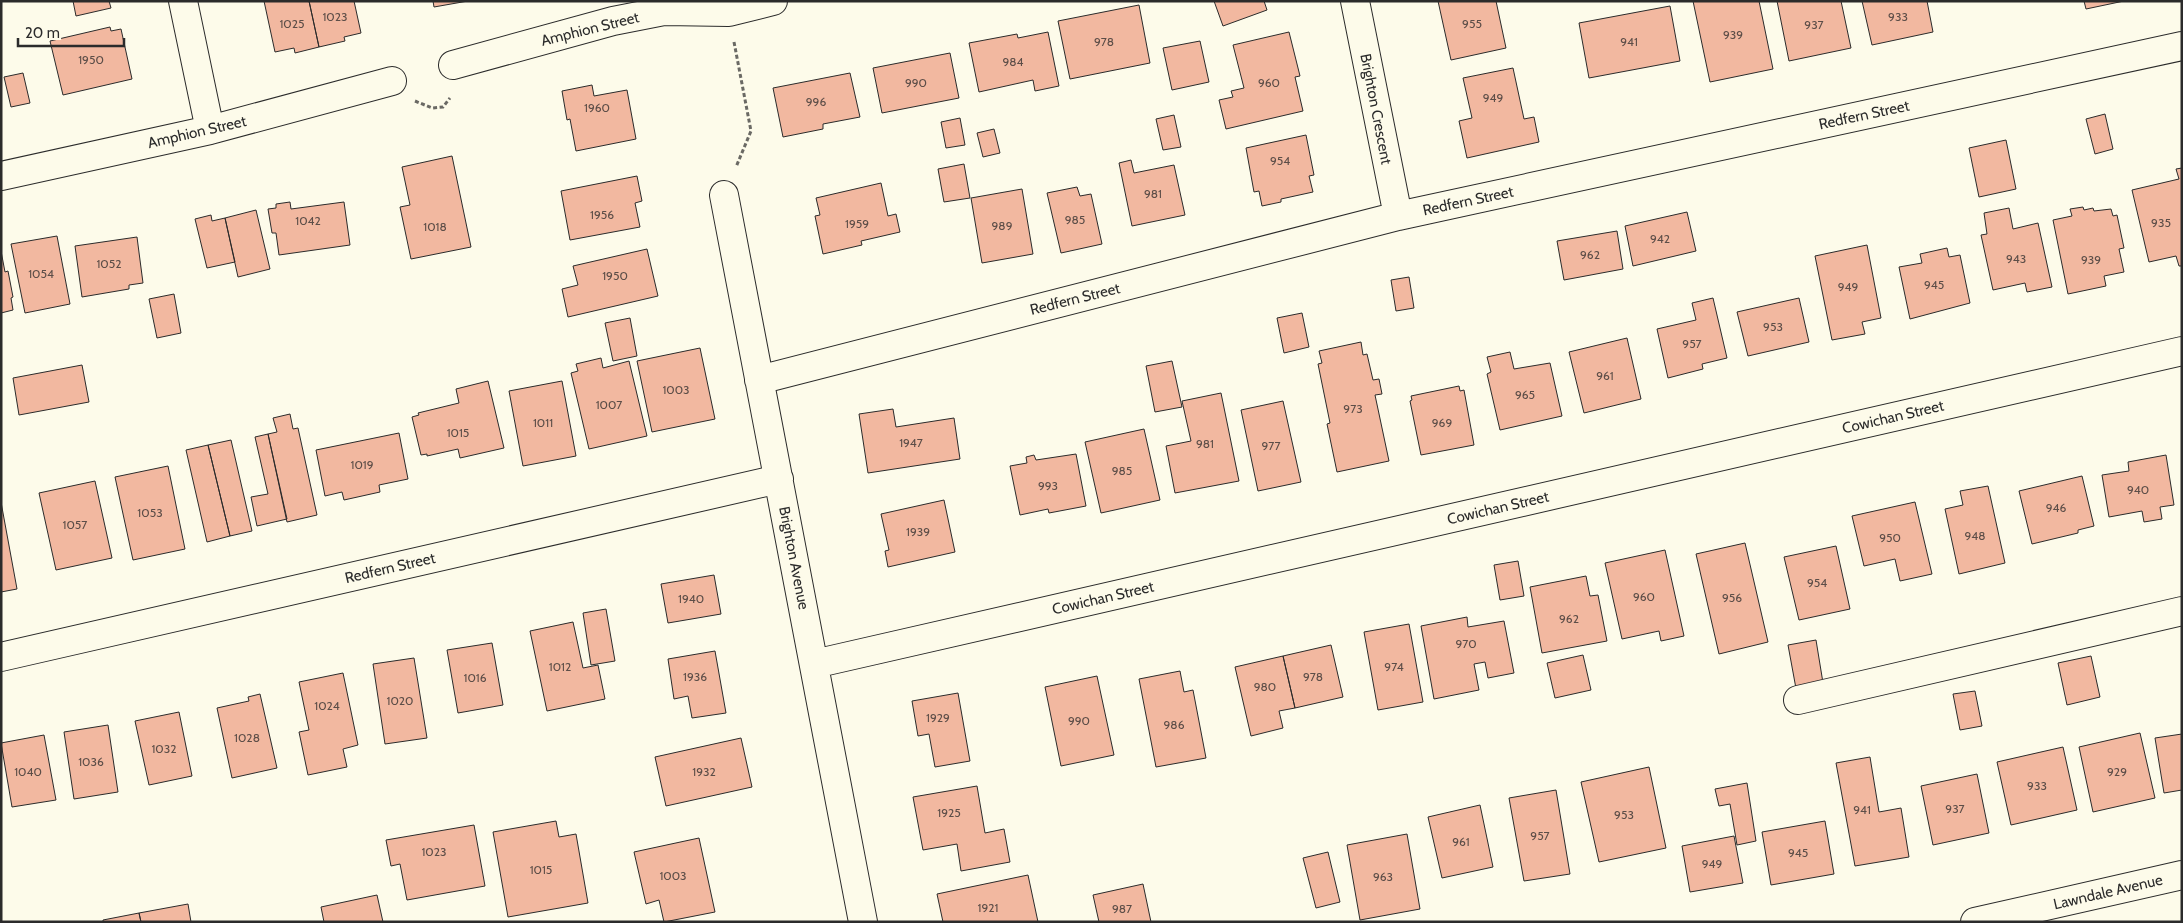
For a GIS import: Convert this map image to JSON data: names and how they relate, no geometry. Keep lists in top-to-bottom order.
{
  "streets": {
    "street": [
      "Amphion Street",
      "Brighton Crescent",
      "Redfern Street",
      "Cowichan Street",
      "Brighton Avenue",
      "Lawndale Avenue"
    ]
  },
  "crossings": [
    ["Brighton Crescent", "Redfern Street"],
    ["Redfern Street", "Brighton Avenue"],
    ["Cowichan Street", "Brighton Avenue"]
  ],
  "house_numbers": [
    "1023",
    "933",
    "1025",
    "955",
    "937",
    "939",
    "978",
    "941",
    "1950",
    "984",
    "990",
    "960",
    "949",
    "996",
    "1960",
    "954",
    "981",
    "1956",
    "985",
    "1042",
    "935",
    "1959",
    "989",
    "1018",
    "942",
    "962",
    "943",
    "939",
    "1052",
    "1054",
    "1950",
    "945",
    "949",
    "953",
    "957",
    "961",
    "1003",
    "965",
    "1007",
    "973",
    "1011",
    "969",
    "1015",
    "1947",
    "981",
    "977",
    "1019",
    "985",
    "993",
    "940",
    "946",
    "1053",
    "1057",
    "1939",
    "948",
    "950",
    "954",
    "960",
    "956",
    "1940",
    "962",
    "970",
    "1012",
    "974",
    "1936",
    "978",
    "1016",
    "980",
    "1020",
    "1024",
    "1929",
    "990",
    "986",
    "1028",
    "1032",
    "1036",
    "1040",
    "1932",
    "929",
    "933",
    "937",
    "941",
    "1925",
    "953",
    "957",
    "961",
    "1023",
    "945",
    "949",
    "1015",
    "1003",
    "963",
    "1921",
    "987"
  ],
  "scale_bar": "20 m"
}
